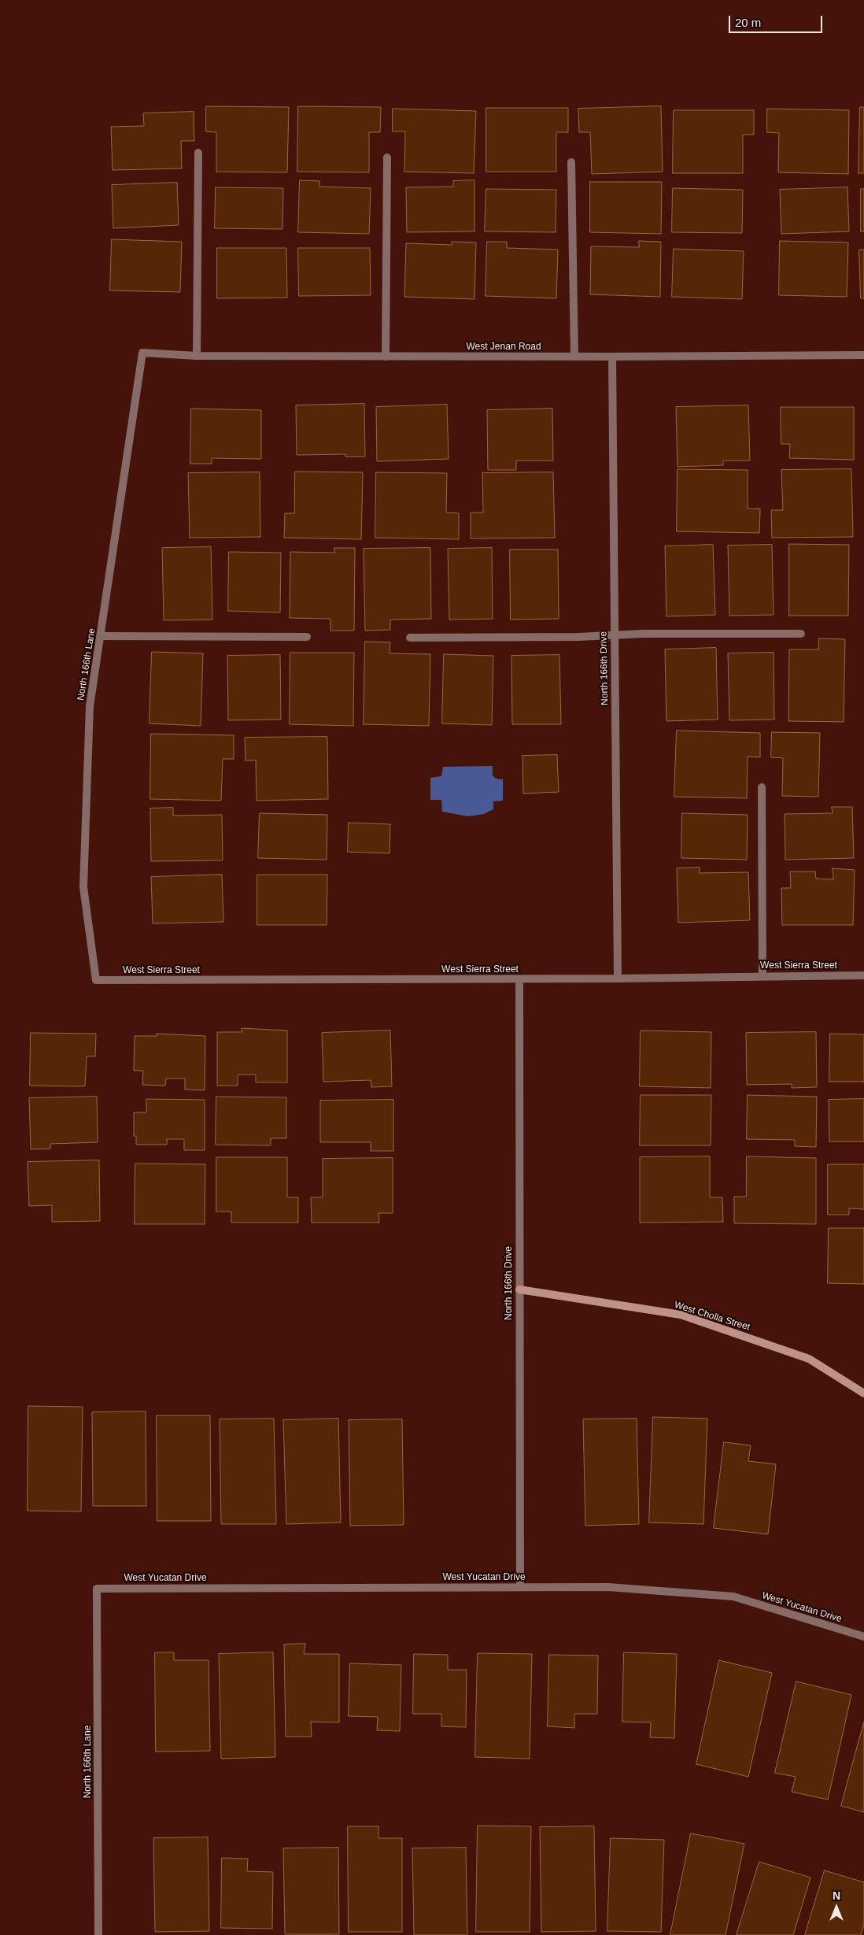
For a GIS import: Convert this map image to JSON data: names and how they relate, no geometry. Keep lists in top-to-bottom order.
{
  "streets": {
    "street": [
      "West Jenan Road",
      "North 166th Lane",
      "North 166th Drive",
      "West Sierra Street",
      "West Cholla Street",
      "West Yucatan Drive"
    ]
  },
  "crossings": [
    ["West Jenan Road", "North 166th Lane"],
    ["West Jenan Road", "North 166th Drive"],
    ["North 166th Lane", "West Sierra Street"],
    ["North 166th Lane", "West Yucatan Drive"],
    ["North 166th Drive", "West Sierra Street"],
    ["North 166th Drive", "West Cholla Street"],
    ["North 166th Drive", "West Yucatan Drive"]
  ],
  "scale_bar": "20 m",
  "north": "top"
}
